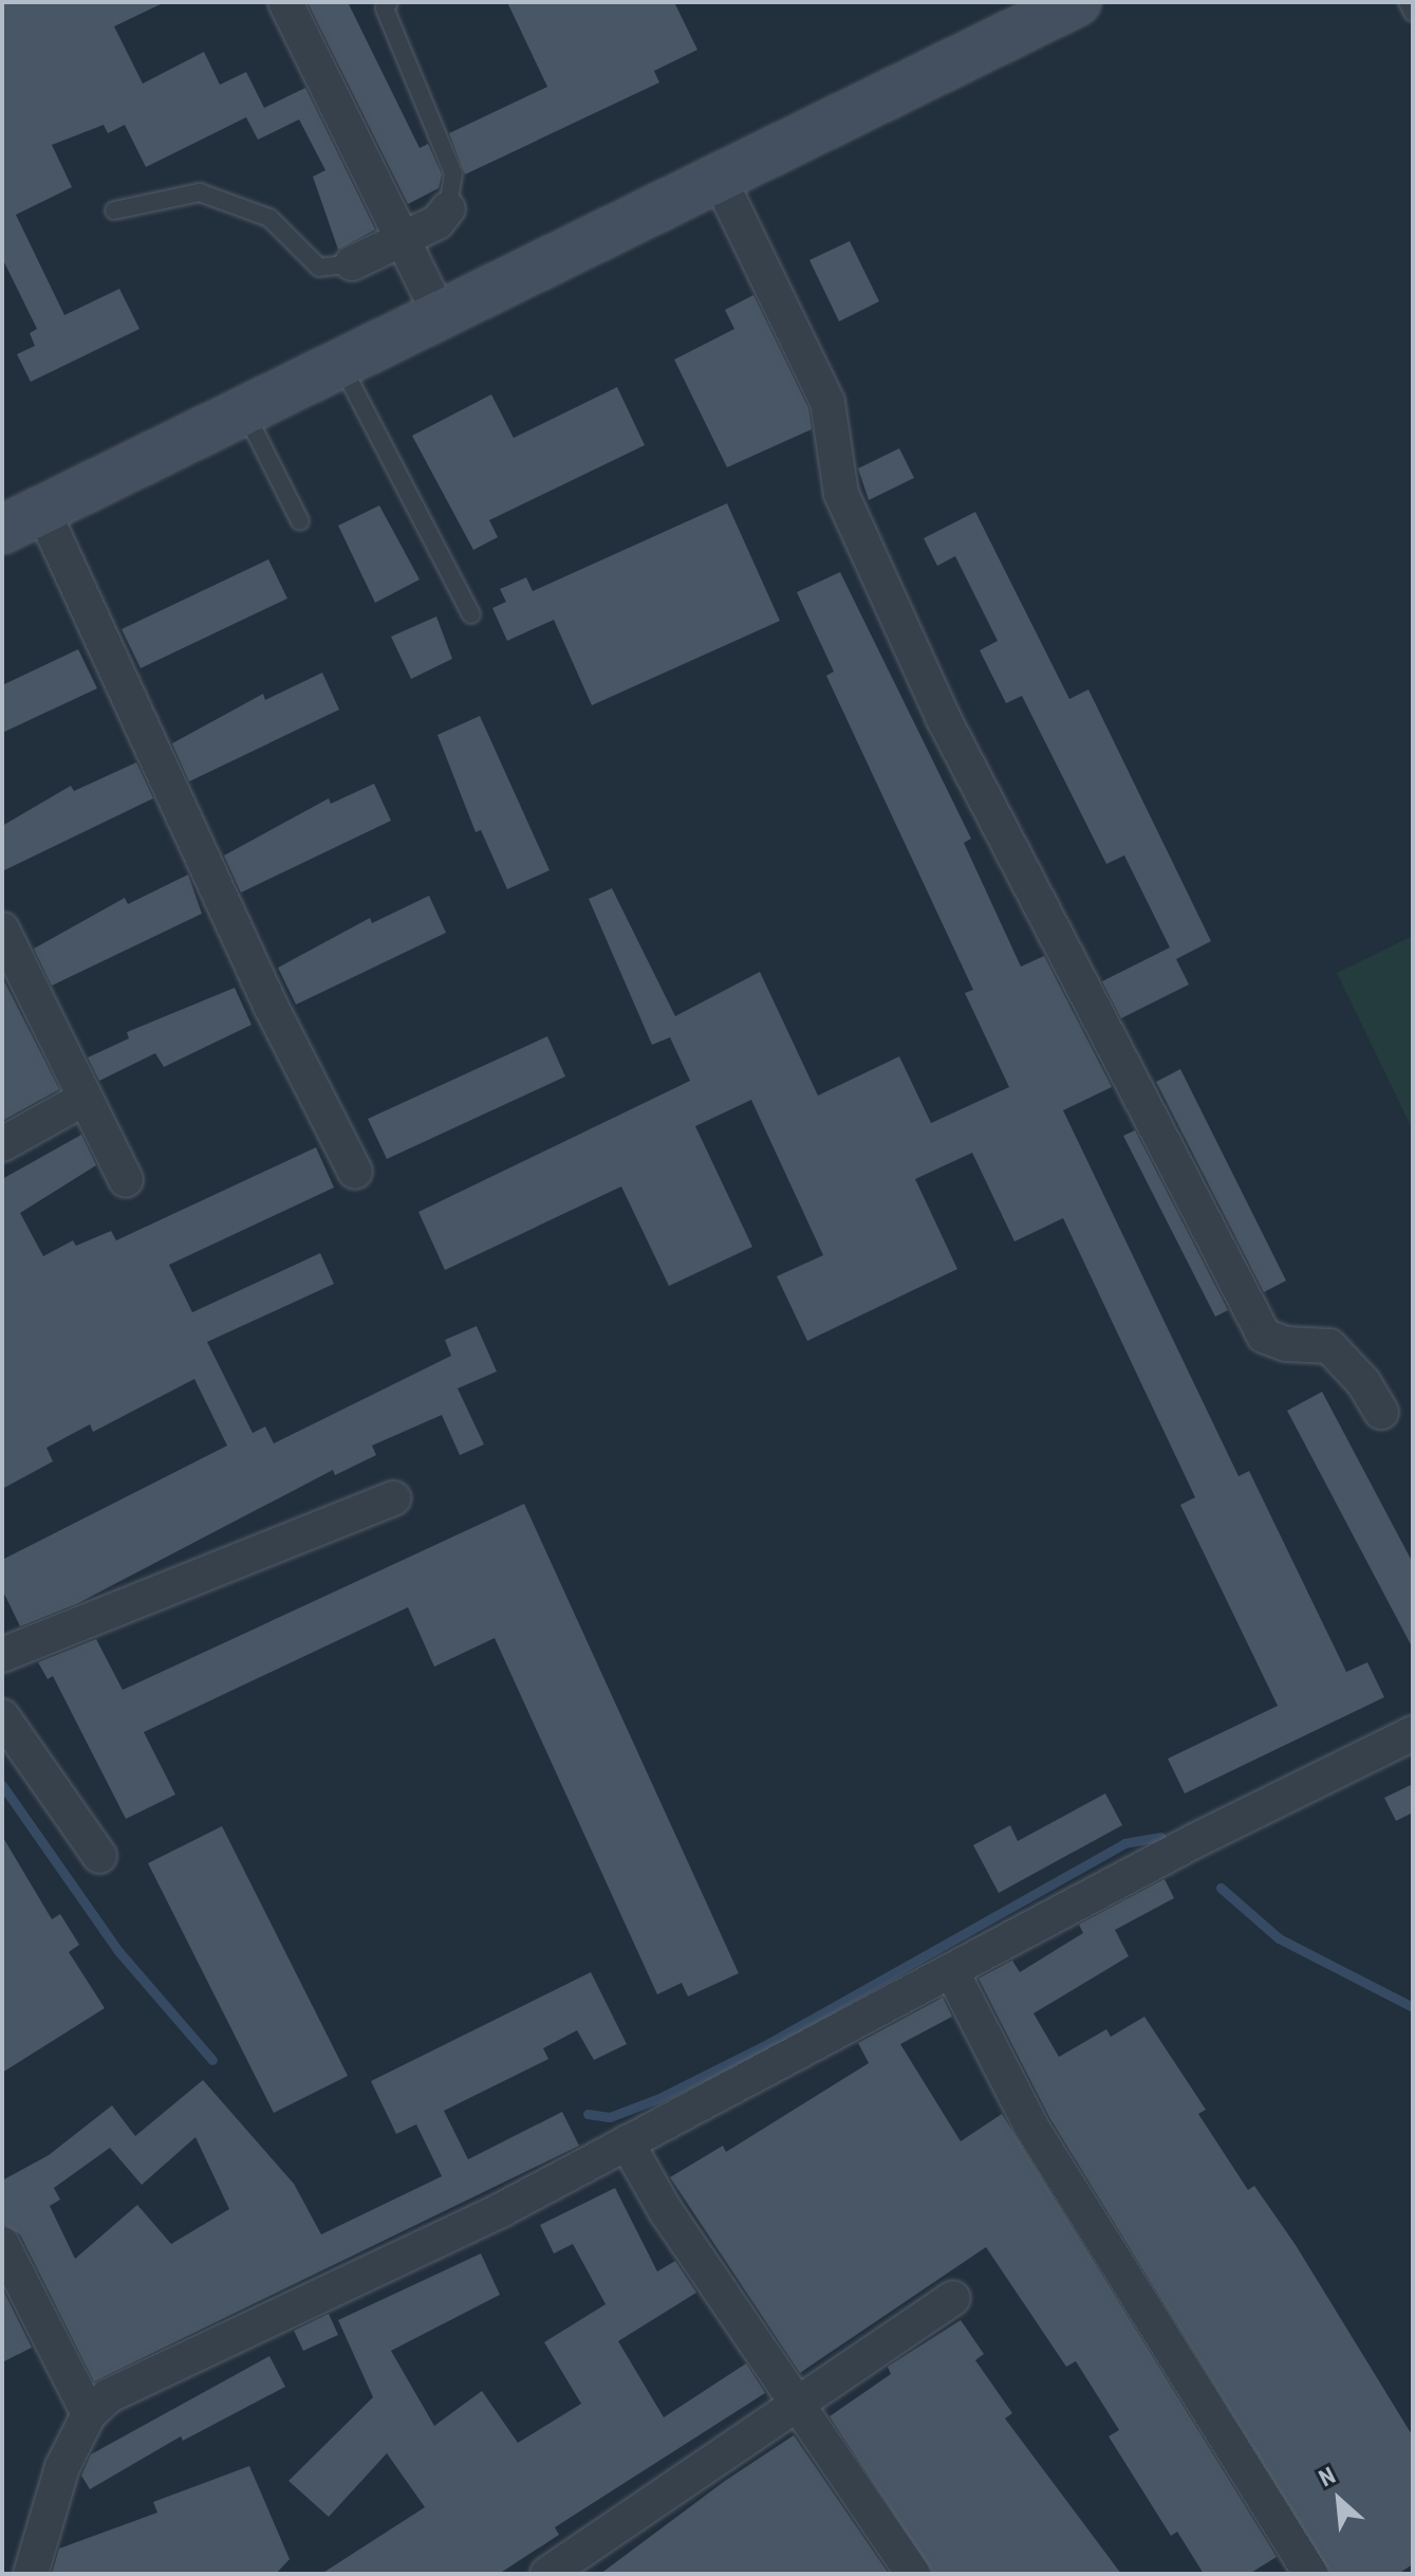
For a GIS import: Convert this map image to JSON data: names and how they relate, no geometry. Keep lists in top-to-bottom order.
{
  "north": "top left"
}
